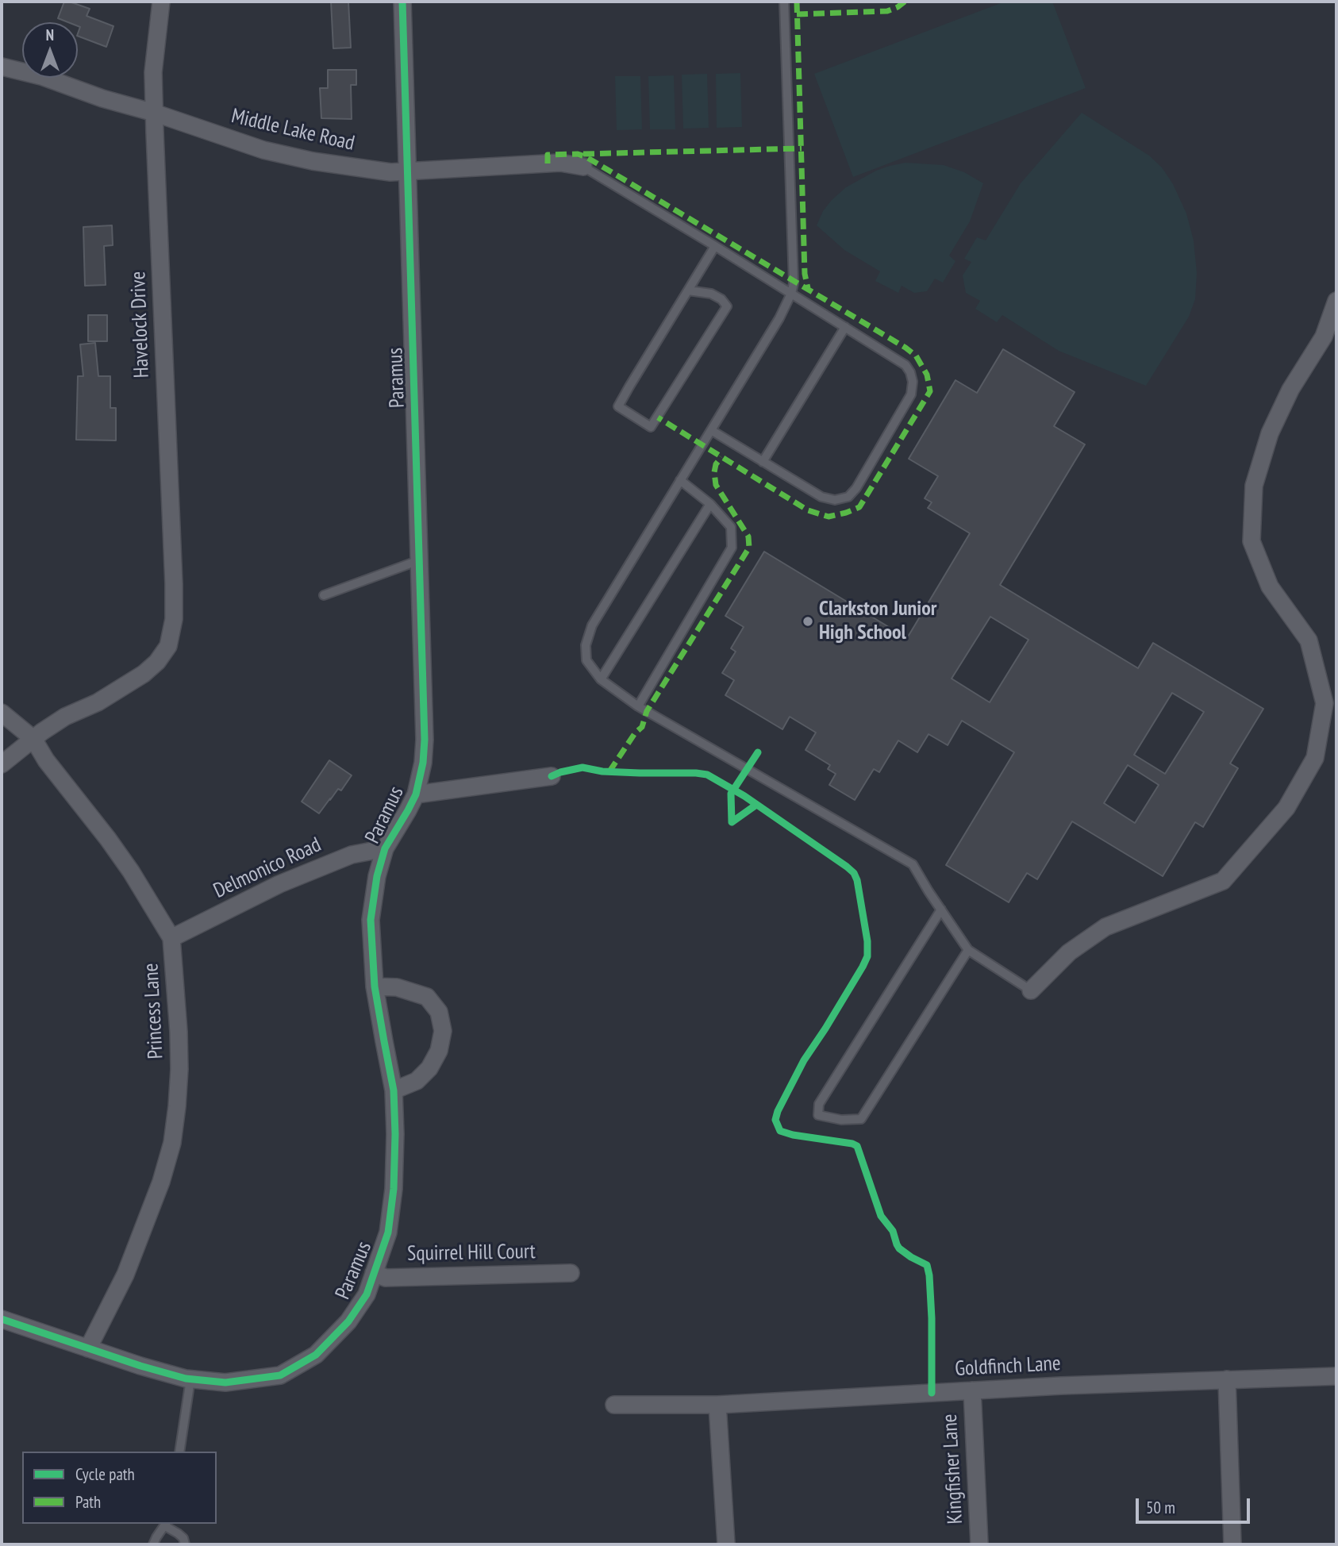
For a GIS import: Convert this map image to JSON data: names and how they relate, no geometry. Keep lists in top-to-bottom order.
{
  "streets": {
    "street": [
      "Middle Lake Road",
      "Havelock Drive",
      "Paramus",
      "Delmonico Road",
      "Princess Lane",
      "Squirrel Hill Court",
      "Goldfinch Lane",
      "Kingfisher Lane"
    ]
  },
  "crossings": [
    ["Middle Lake Road", "Havelock Drive"],
    ["Middle Lake Road", "Paramus"],
    ["Havelock Drive", "Princess Lane"],
    ["Paramus", "Delmonico Road"],
    ["Paramus", "Princess Lane"],
    ["Paramus", "Squirrel Hill Court"],
    ["Delmonico Road", "Princess Lane"],
    ["Goldfinch Lane", "Kingfisher Lane"]
  ],
  "places": ["Clarkston Junior High School"],
  "legend": ["Cycle path", "Path"],
  "scale_bar": "50 m",
  "north": "top"
}
